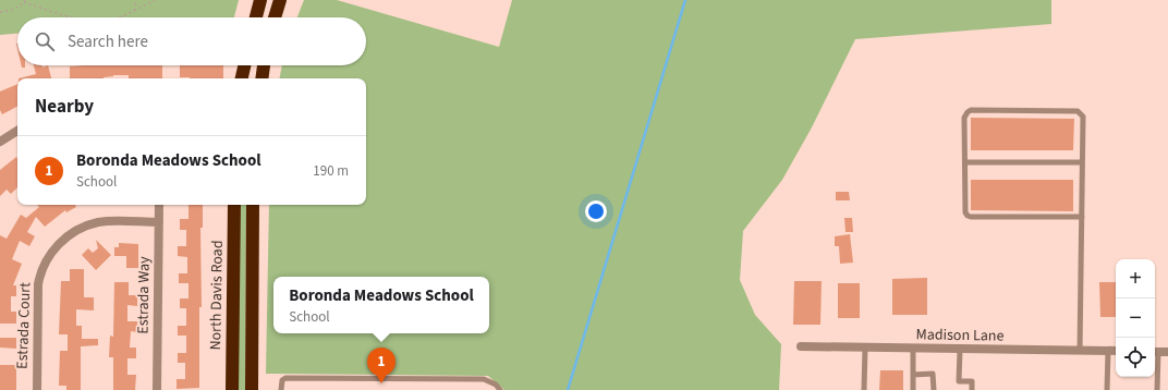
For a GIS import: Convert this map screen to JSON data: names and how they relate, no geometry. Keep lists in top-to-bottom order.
{
  "streets": {
    "highway": ["North Davis Road"],
    "street": ["Estrada Way", "Estrada Court", "Madison Lane"]
  },
  "crossings": [
    ["Estrada Way", "Estrada Court"]
  ],
  "page": {
    "search": "Search here",
    "heading": "Nearby",
    "list": [
      {
        "mark": "1",
        "name": "Boronda Meadows School",
        "note": "School",
        "value": "190 m"
      }
    ],
    "map_buttons": ["+", "−"],
    "popup": ["Boronda Meadows School", "School"],
    "pins": "1"
  }
}
